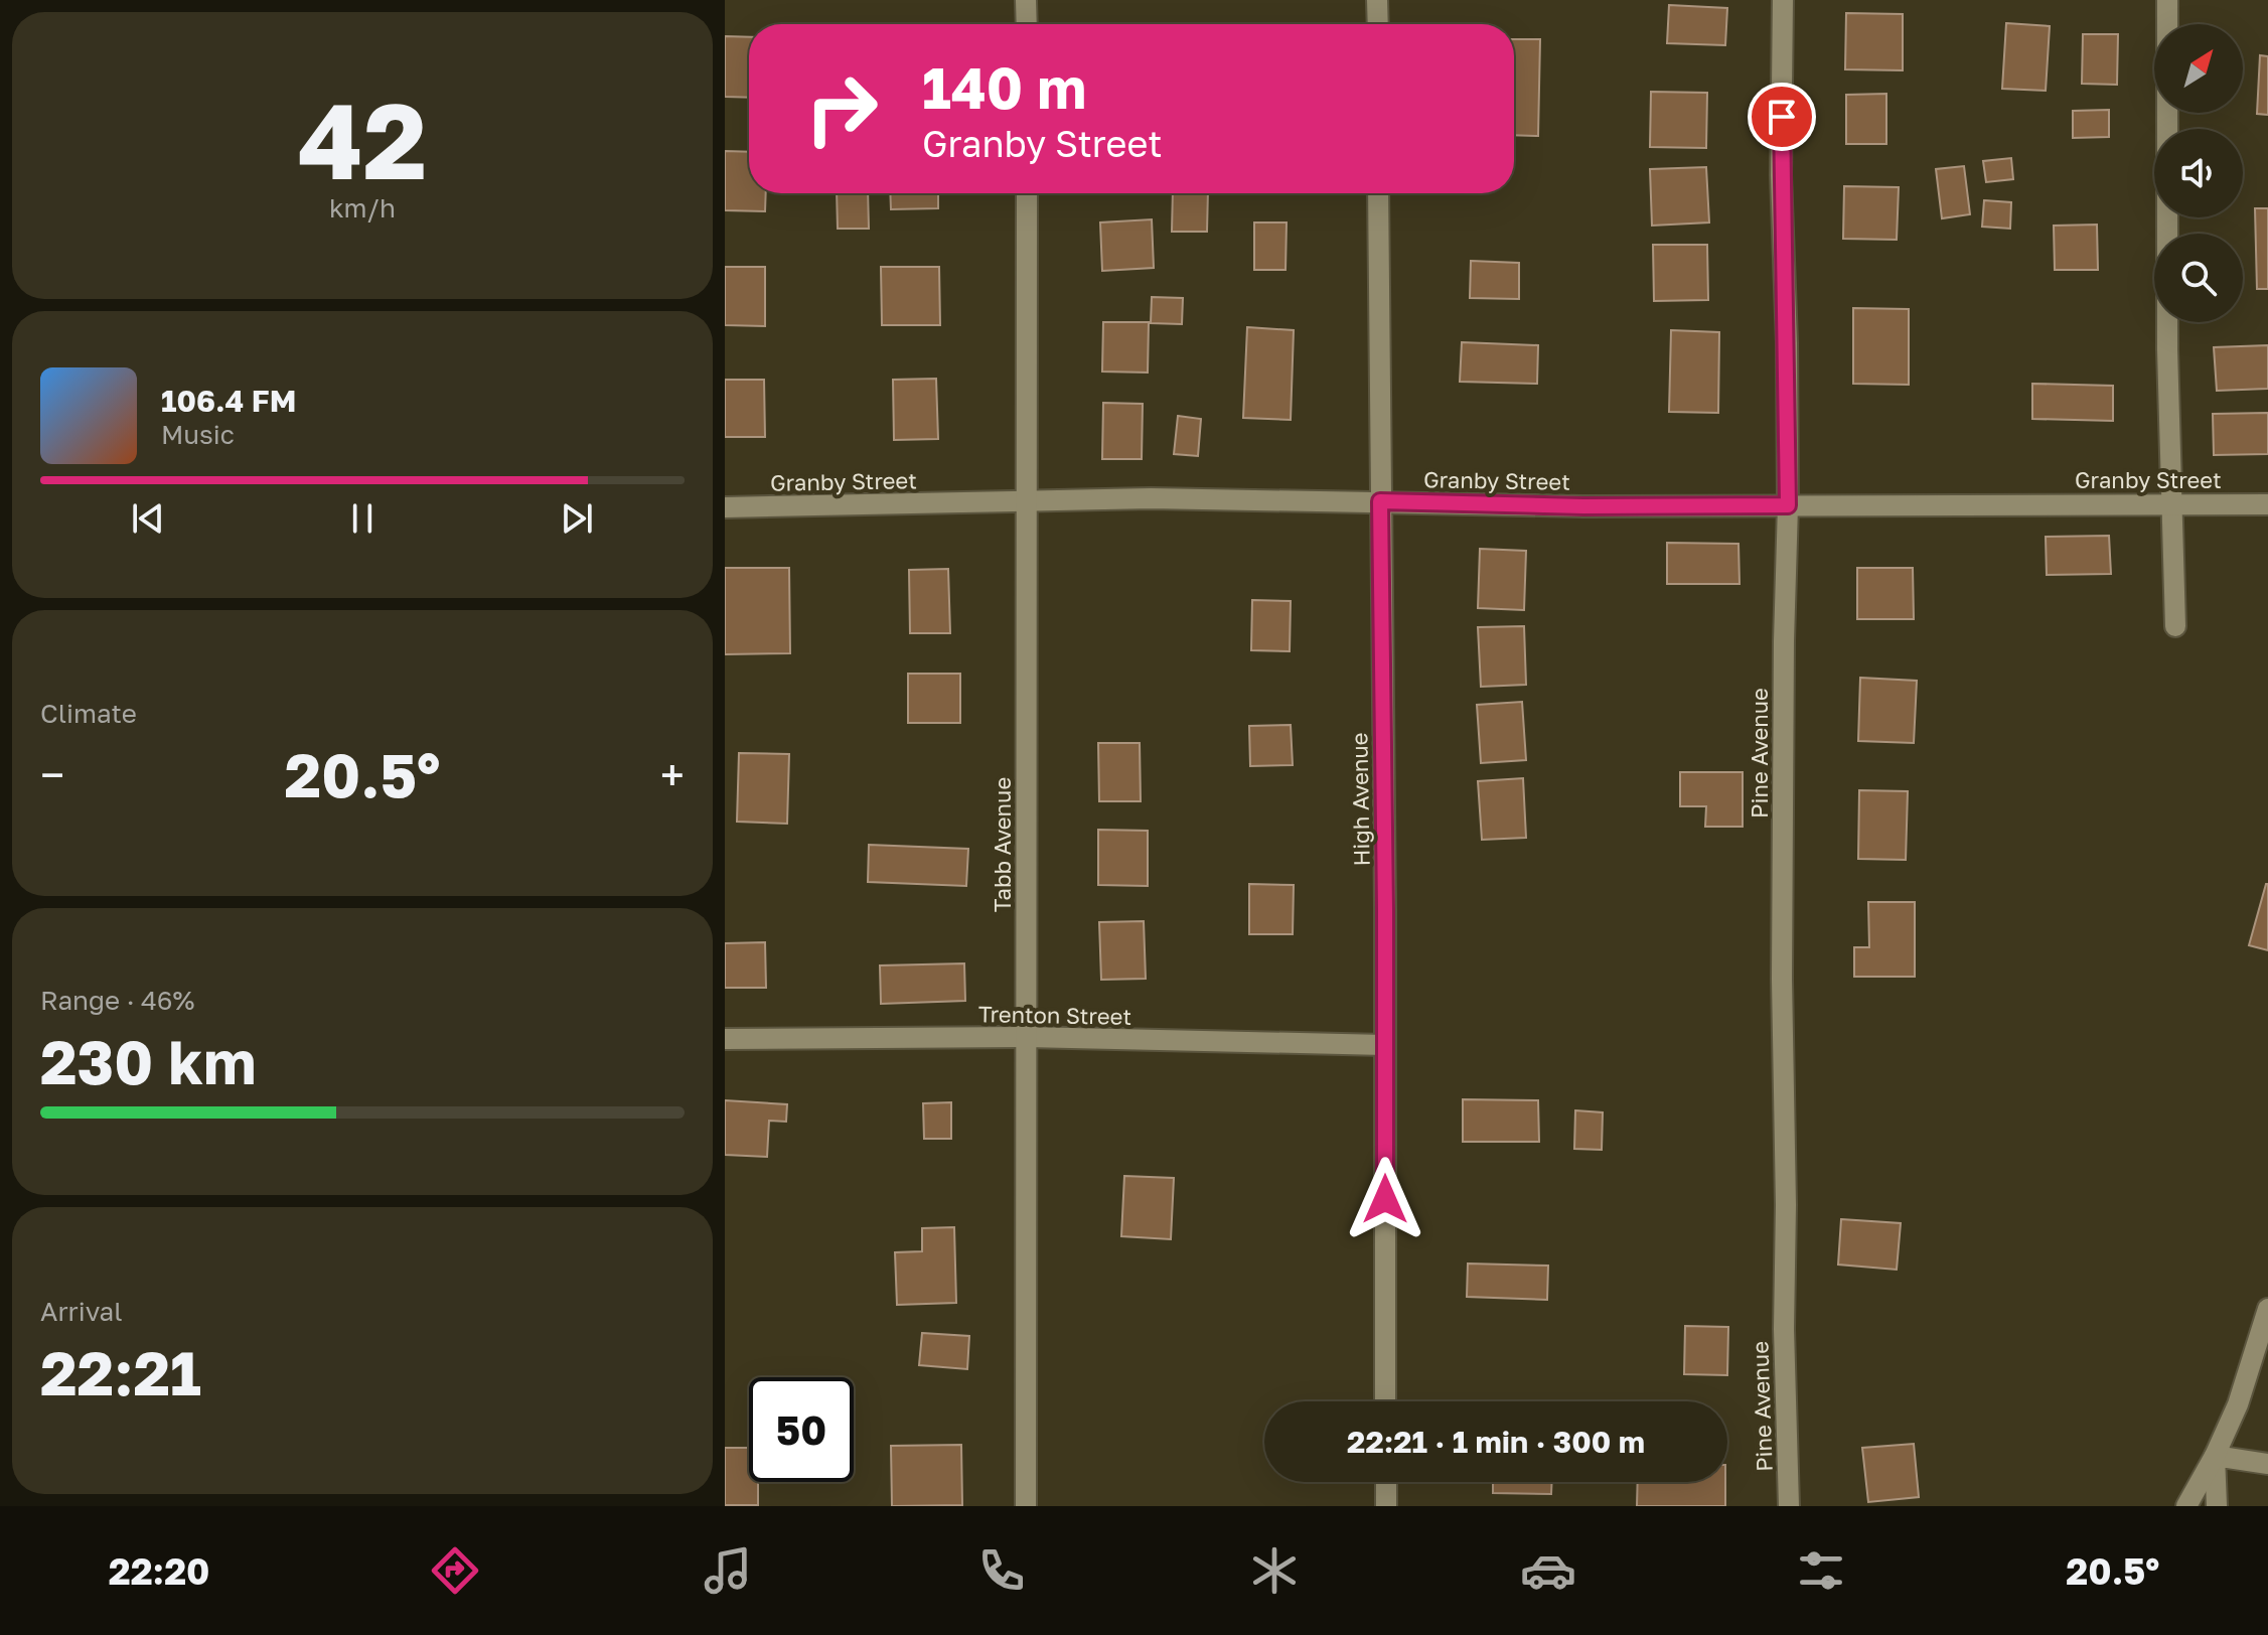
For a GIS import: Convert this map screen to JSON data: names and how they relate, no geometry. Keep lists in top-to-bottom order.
{
  "streets": {
    "street": [
      "Granby Street",
      "Pine Avenue",
      "High Avenue",
      "Tabb Avenue",
      "Trenton Street"
    ]
  },
  "crossings": [
    ["Granby Street", "Pine Avenue"],
    ["Granby Street", "High Avenue"],
    ["Granby Street", "Tabb Avenue"],
    ["High Avenue", "Trenton Street"],
    ["Tabb Avenue", "Trenton Street"]
  ],
  "north": "top right",
  "page": {
    "tile": [
      ["42", "km/h"],
      "Climate",
      ["Range · 46%", "230 km"],
      ["Arrival", "22:21"]
    ],
    "turn": ["140 m", "Granby Street"],
    "song": ["106.4 FM", "Music"],
    "heat": ["−", "20.5°", "+"],
    "limit": "50",
    "trip": "22:21 · 1 min · 300 m",
    "tabs": ["22:20", "20.5°"]
  }
}
